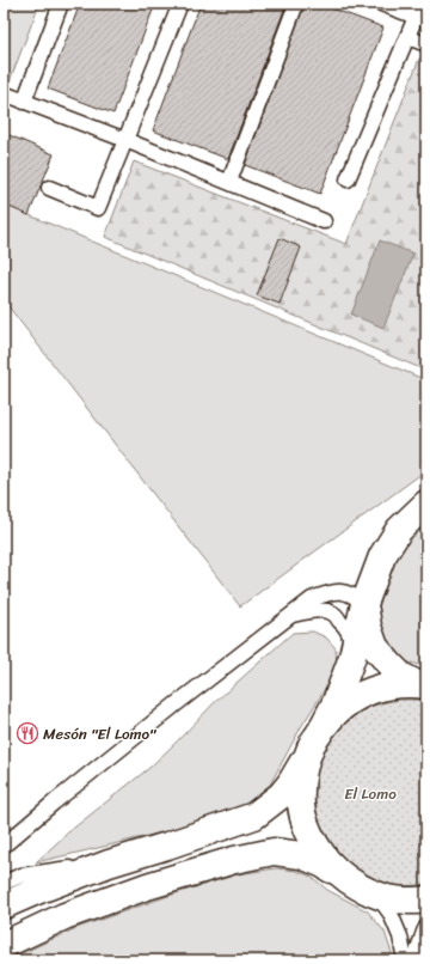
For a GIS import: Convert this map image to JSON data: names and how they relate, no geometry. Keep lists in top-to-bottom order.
{
  "parks": ["El Lomo"],
  "places": {
    "restaurant": ["Mesón \"El Lomo\""]
  }
}
